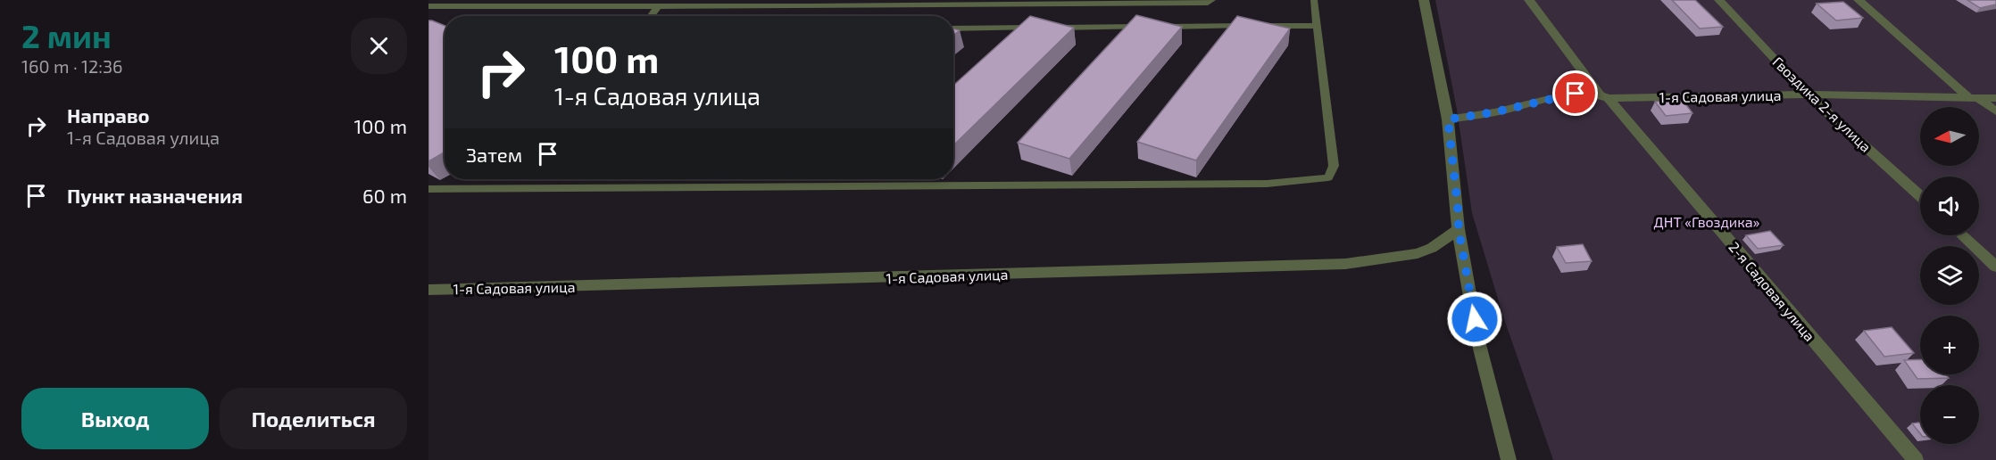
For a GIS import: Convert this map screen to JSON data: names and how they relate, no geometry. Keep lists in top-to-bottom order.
{
  "streets": {
    "street": ["1-я Садовая улица", "Гвоздика 2-я улица", "2-я Садовая улица"]
  },
  "crossings": [
    ["1-я Садовая улица", "Гвоздика 2-я улица"],
    ["1-я Садовая улица", "2-я Садовая улица"]
  ],
  "parks": ["ДНТ «Гвоздика»"],
  "north": "left",
  "page": {
    "heading": ["2 мин", "160 m · 12:36"],
    "turn": ["100 m", "1-я Садовая улица"],
    "list": [
      {
        "name": "Направо",
        "note": "1-я Садовая улица",
        "value": "100 m"
      },
      {
        "name": "Пункт назначения",
        "value": "60 m"
      }
    ],
    "map_buttons": ["+", "−"],
    "then": "Затем",
    "buttons": ["Выход", "Поделиться"]
  }
}
